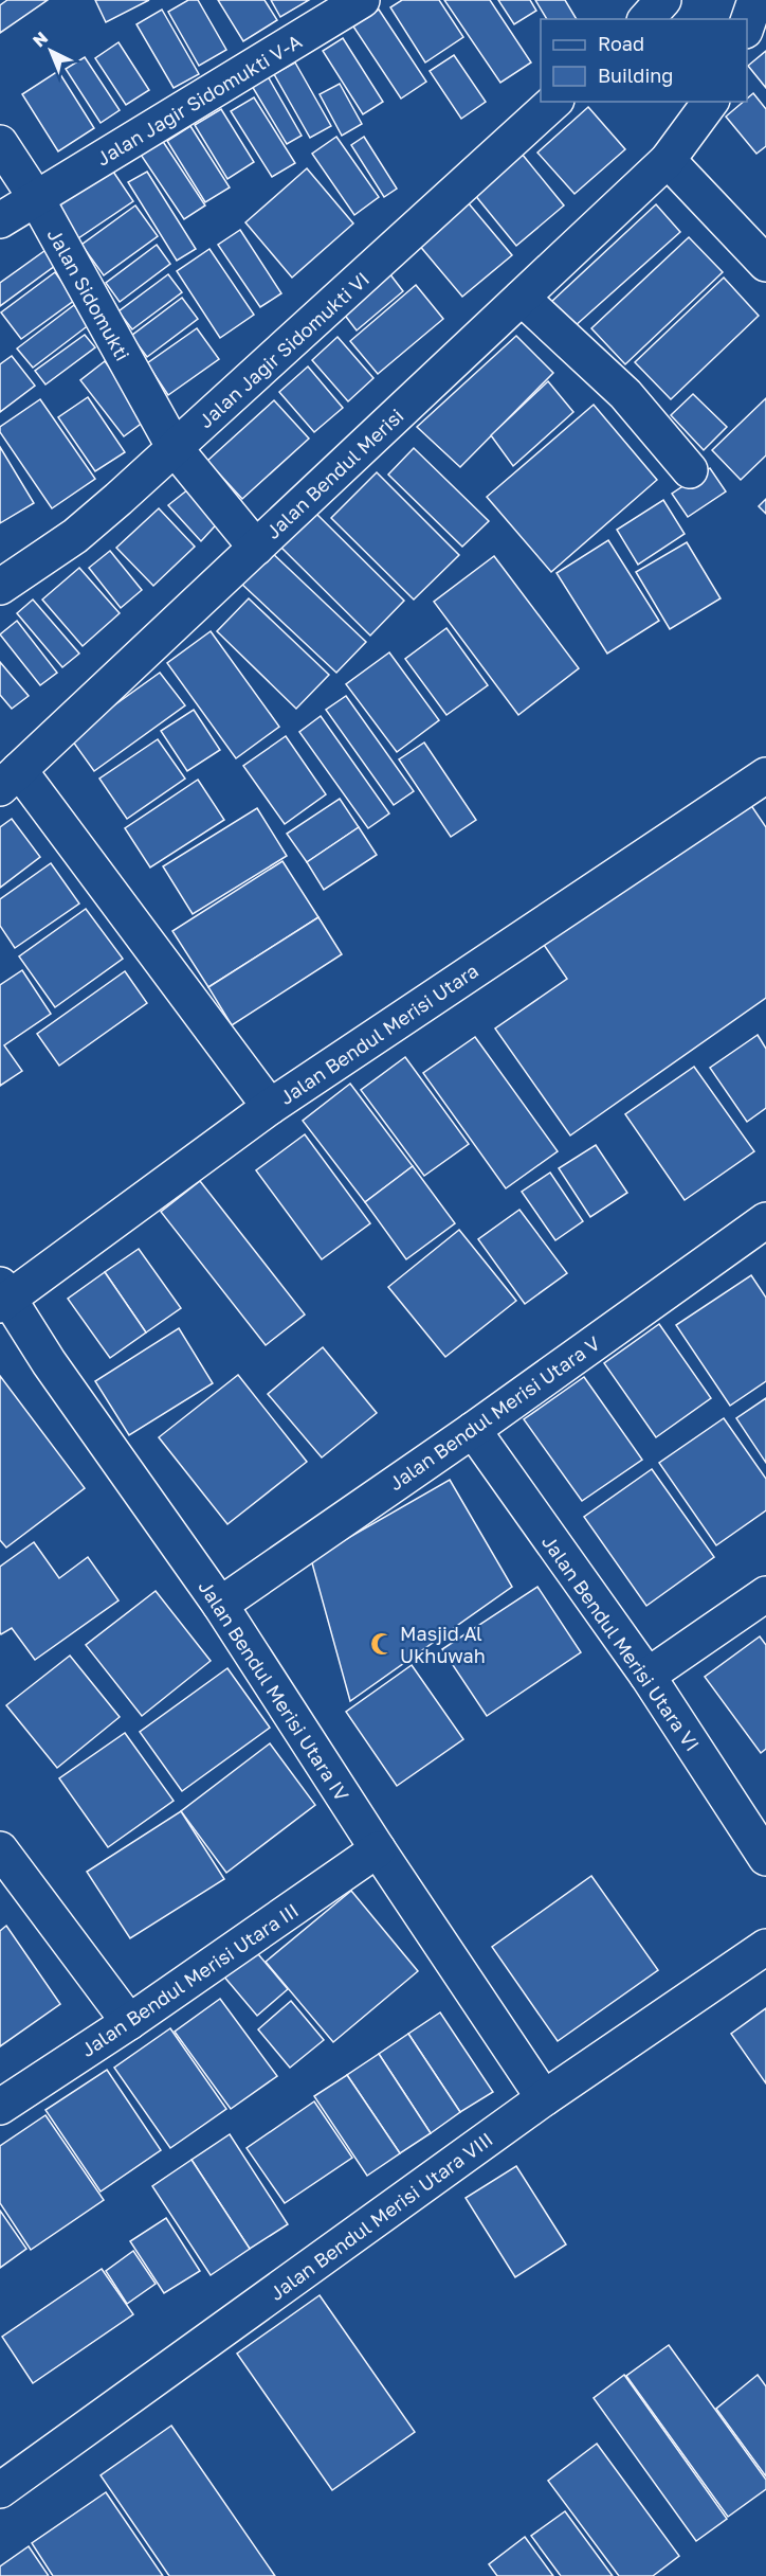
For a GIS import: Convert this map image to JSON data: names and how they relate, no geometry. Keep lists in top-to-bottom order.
{
  "streets": {
    "street": [
      "Jalan Jagir Sidomukti V-A",
      "Jalan Sidomukti",
      "Jalan Jagir Sidomukti VI",
      "Jalan Bendul Merisi",
      "Jalan Bendul Merisi Utara",
      "Jalan Bendul Merisi Utara V",
      "Jalan Bendul Merisi Utara VI",
      "Jalan Bendul Merisi Utara IV",
      "Jalan Bendul Merisi Utara III",
      "Jalan Bendul Merisi Utara VIII"
    ]
  },
  "crossings": [
    ["Jalan Jagir Sidomukti V-A", "Jalan Sidomukti"],
    ["Jalan Sidomukti", "Jalan Jagir Sidomukti VI"],
    ["Jalan Sidomukti", "Jalan Bendul Merisi"],
    ["Jalan Bendul Merisi Utara", "Jalan Bendul Merisi Utara IV"],
    ["Jalan Bendul Merisi Utara V", "Jalan Bendul Merisi Utara VI"],
    ["Jalan Bendul Merisi Utara V", "Jalan Bendul Merisi Utara IV"],
    ["Jalan Bendul Merisi Utara IV", "Jalan Bendul Merisi Utara III"],
    ["Jalan Bendul Merisi Utara IV", "Jalan Bendul Merisi Utara VIII"]
  ],
  "places": {
    "mosque": ["Masjid Al Ukhuwah"]
  },
  "legend": ["Road", "Building"],
  "north": "top left"
}
